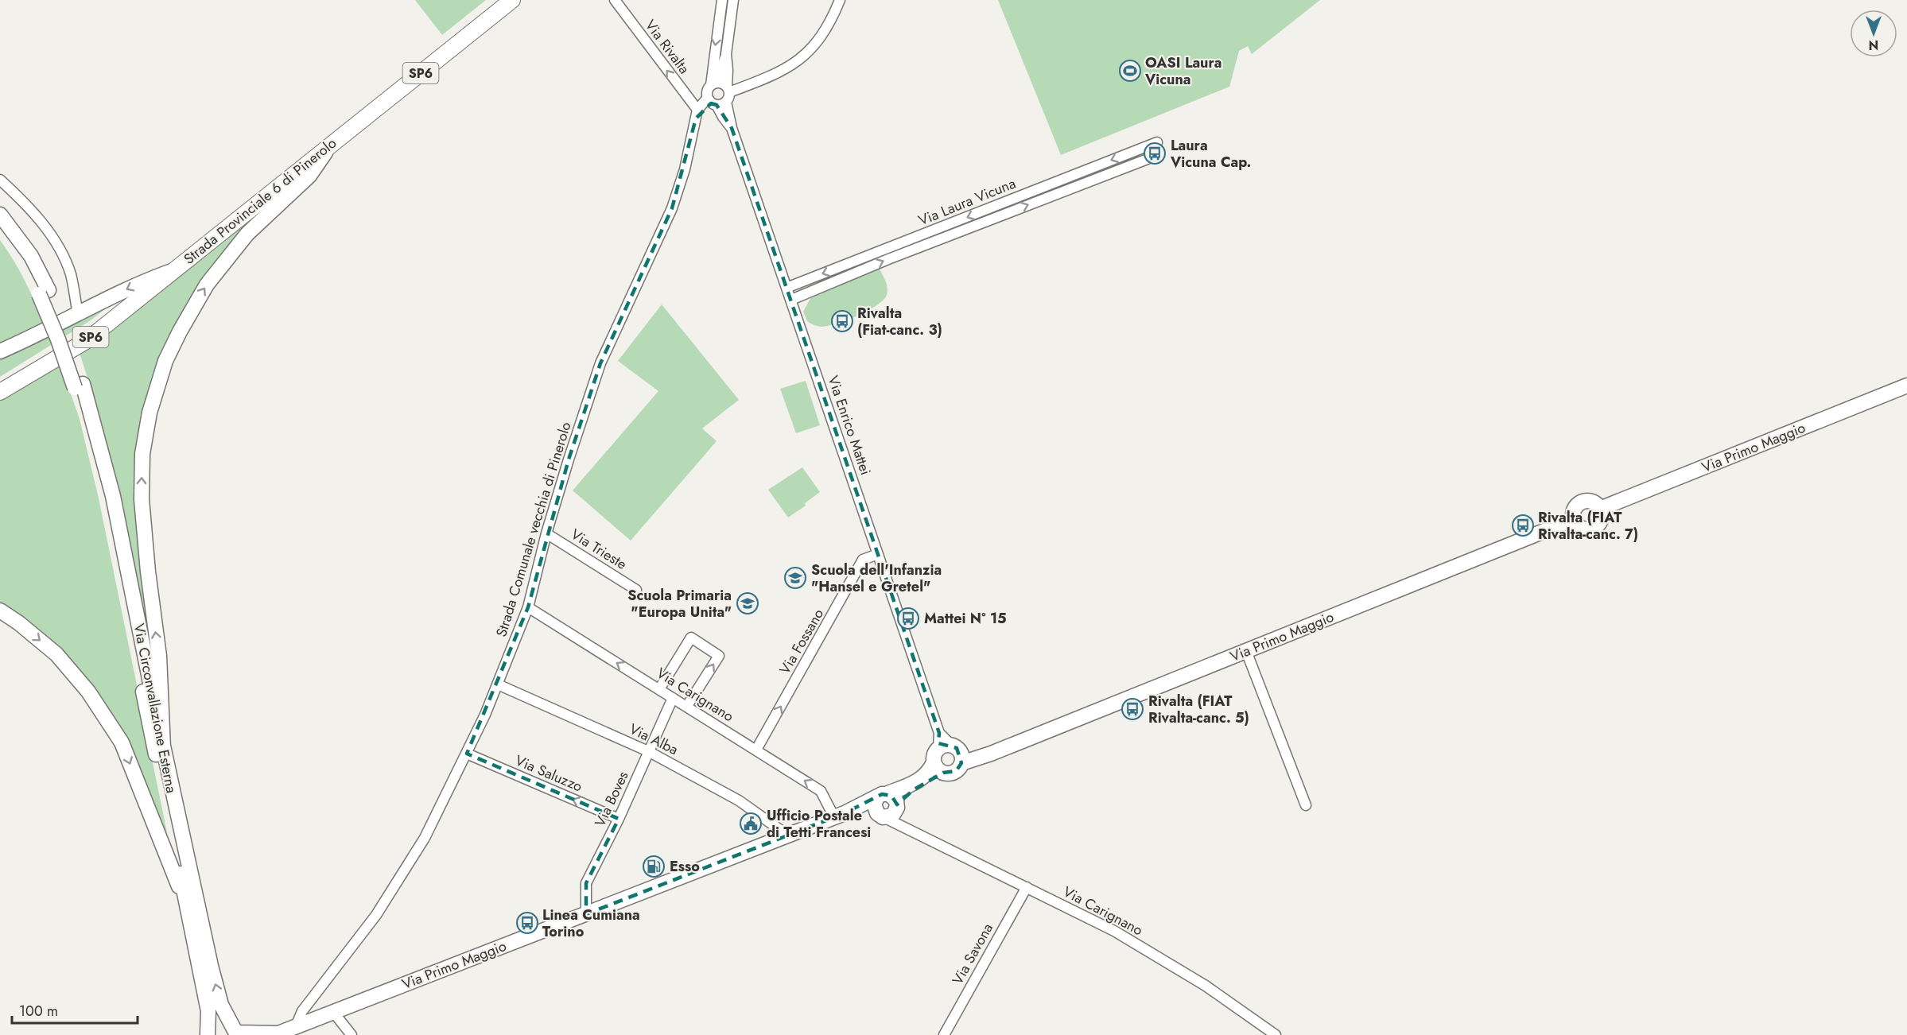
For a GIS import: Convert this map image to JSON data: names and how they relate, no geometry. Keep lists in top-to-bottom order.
{
  "streets": {
    "main road": [
      "SP6",
      "Strada Provinciale 6 di Pinerolo",
      "Via Primo Maggio",
      "Via Circonvallazione Esterna"
    ],
    "street": [
      "Via Rivalta",
      "Via Laura Vicuna",
      "Via Enrico Mattei",
      "Strada Comunale vecchia di Pinerolo",
      "Via Trieste",
      "Via Fossano",
      "Via Carignano",
      "Via Alba",
      "Via Saluzzo",
      "Via Boves",
      "Via Savona"
    ]
  },
  "crossings": [
    ["Via Rivalta", "Strada Comunale vecchia di Pinerolo"],
    ["Via Laura Vicuna", "Via Enrico Mattei"],
    ["Via Enrico Mattei", "Via Primo Maggio"],
    ["Via Enrico Mattei", "Via Fossano"],
    ["Via Primo Maggio", "Strada Comunale vecchia di Pinerolo"],
    ["Via Primo Maggio", "Via Carignano"],
    ["Via Primo Maggio", "Via Circonvallazione Esterna"],
    ["Via Primo Maggio", "Via Alba"],
    ["Via Primo Maggio", "Via Boves"],
    ["Strada Comunale vecchia di Pinerolo", "Via Trieste"],
    ["Strada Comunale vecchia di Pinerolo", "Via Carignano"],
    ["Strada Comunale vecchia di Pinerolo", "Via Alba"],
    ["Strada Comunale vecchia di Pinerolo", "Via Saluzzo"],
    ["Via Fossano", "Via Carignano"],
    ["Via Carignano", "Via Boves"],
    ["Via Carignano", "Via Savona"],
    ["Via Alba", "Via Boves"],
    ["Via Saluzzo", "Via Boves"]
  ],
  "one_way": ["Via Rivalta", "Via Fossano", "Via Saluzzo"],
  "places": {
    "sports": ["OASI Laura Vicuna"],
    "bus stop": [
      "Laura Vicuna Cap.",
      "Rivalta (Fiat-canc. 3)",
      "Rivalta (FIAT Rivalta-canc. 7)",
      "Mattei N° 15",
      "Rivalta (FIAT Rivalta-canc. 5)",
      "Linea Cumiana Torino"
    ],
    "school or university": ["Scuola dell'Infanzia \"Hansel e Gretel\"", "Scuola Primaria \"Europa Unita\""],
    "public building": ["Ufficio Postale di Tetti Francesi"],
    "fuel station": ["Esso"]
  },
  "scale_bar": "100 m",
  "north": "bottom"
}
